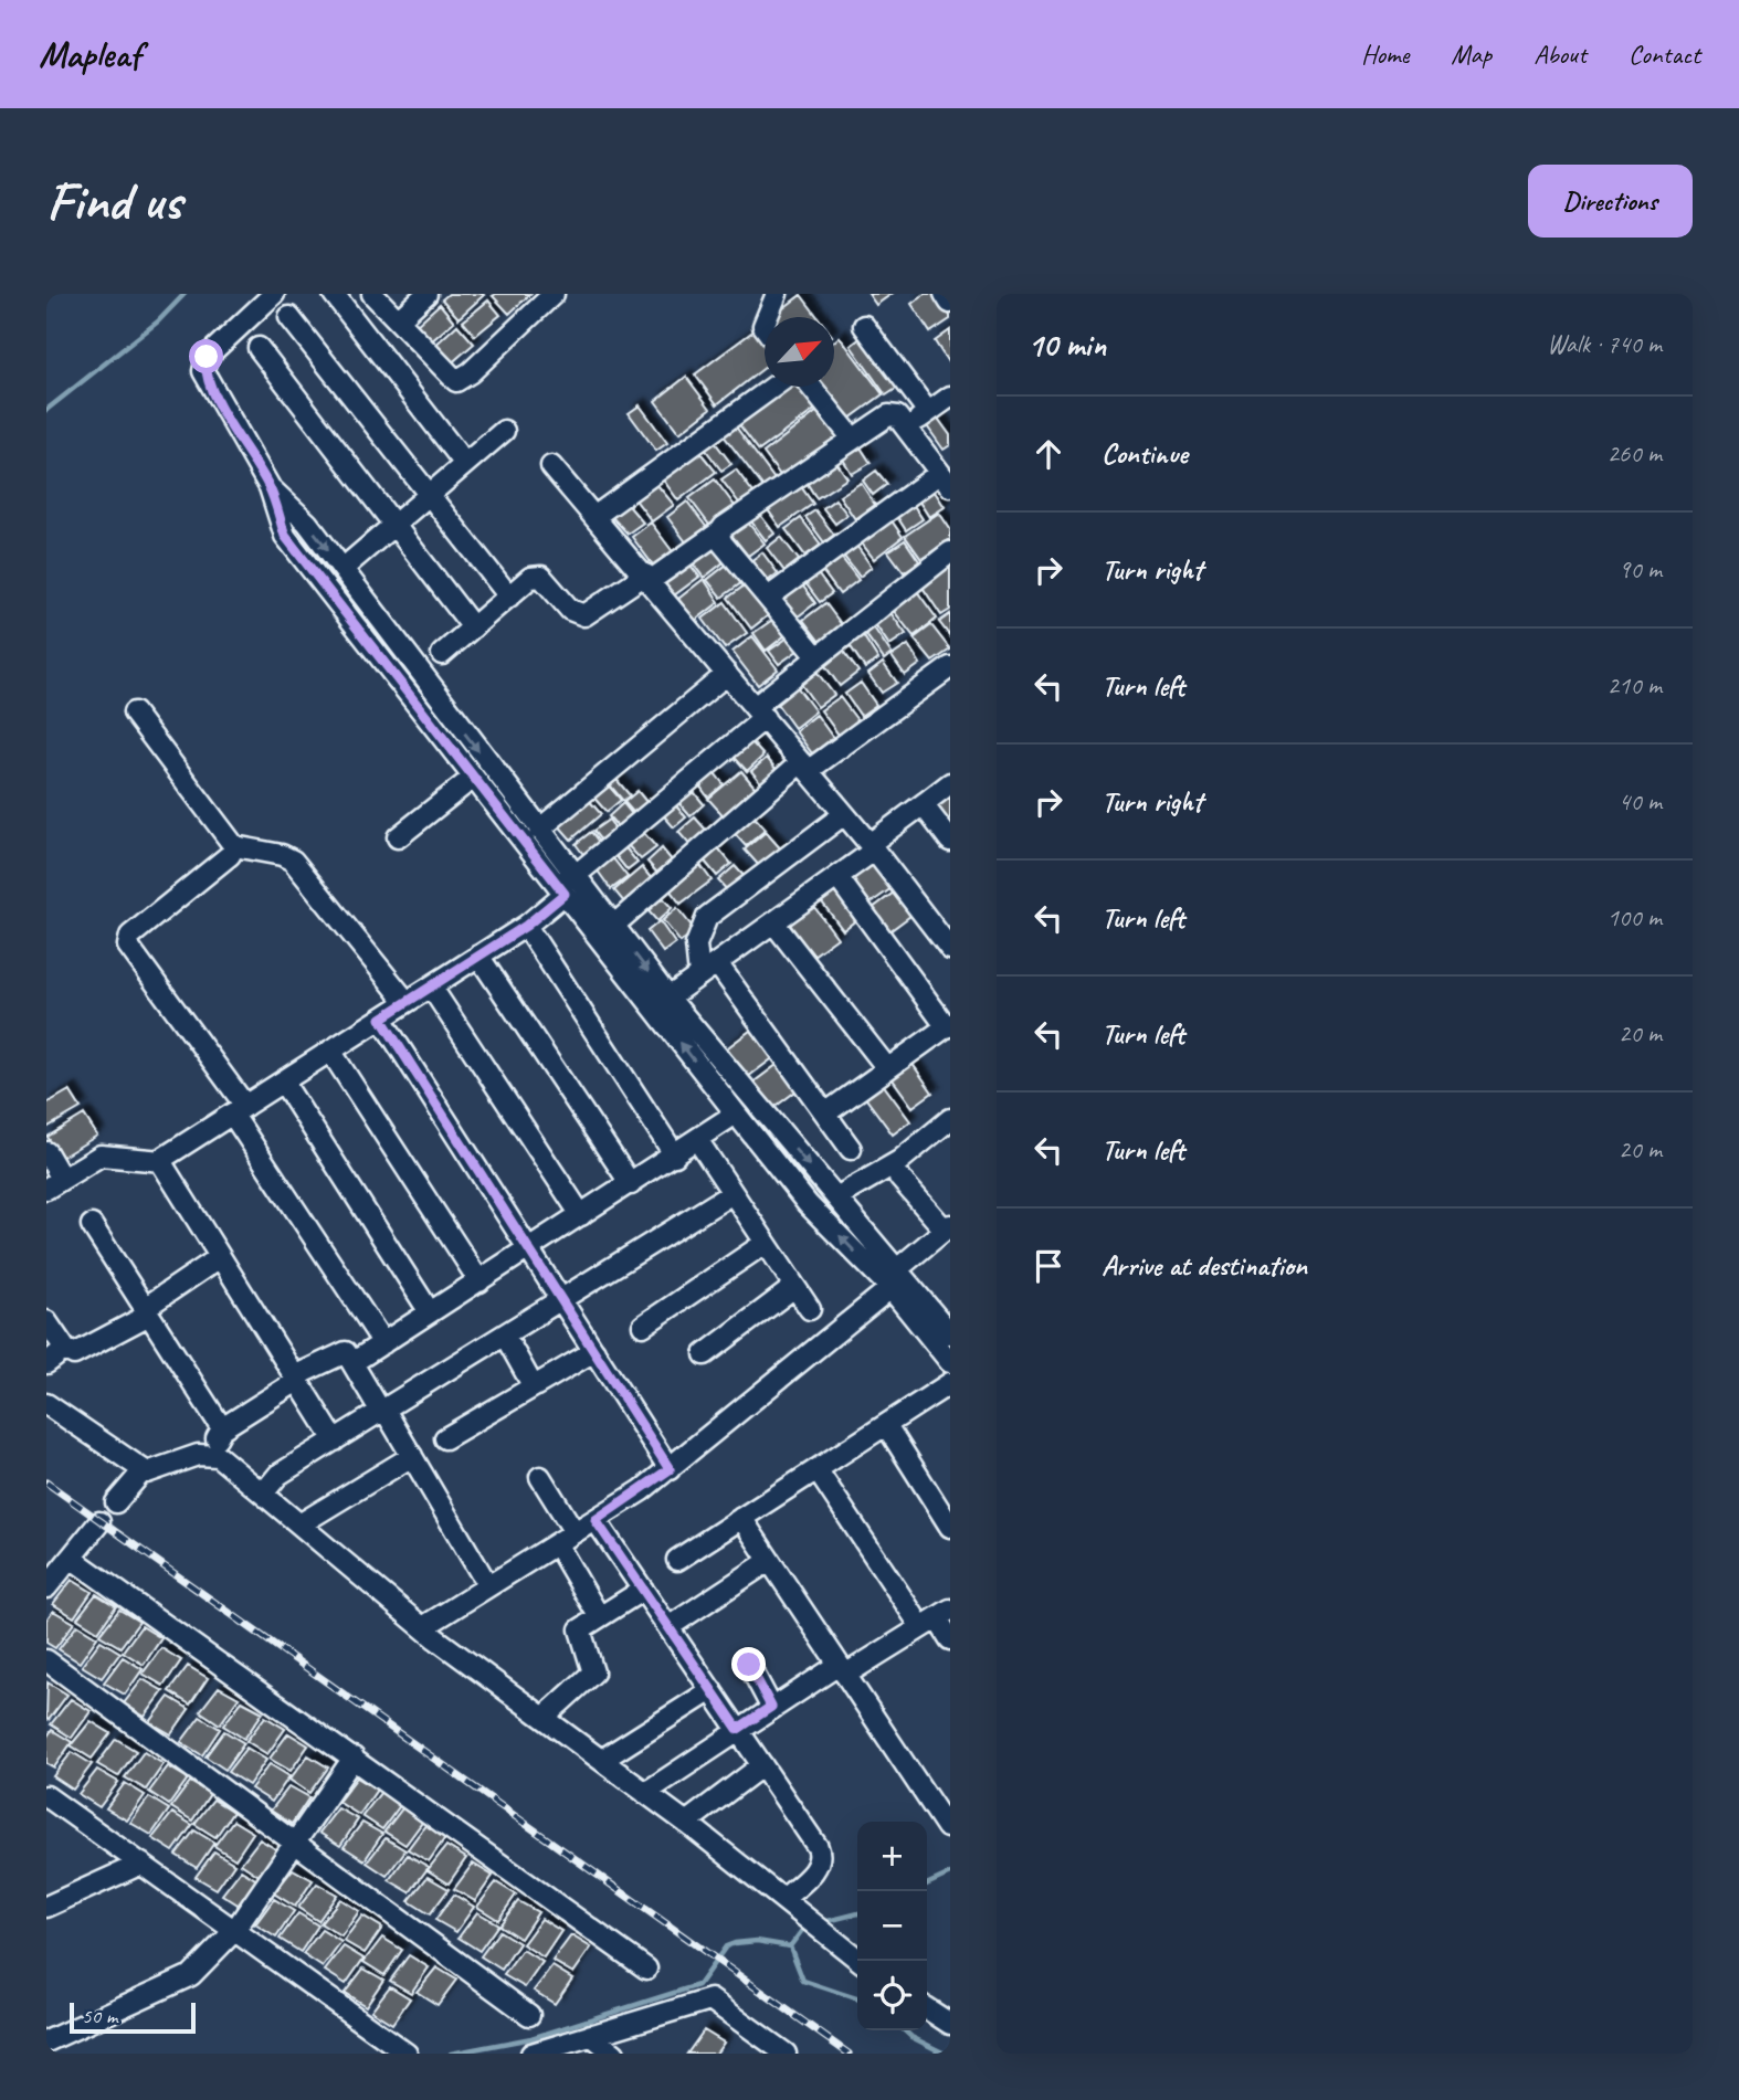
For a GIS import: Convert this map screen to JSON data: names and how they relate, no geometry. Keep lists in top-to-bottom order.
{
  "scale_bar": "50 m",
  "north": "top right",
  "page": {
    "header": "Mapleaf",
    "nav": [
      "Home",
      "Map",
      "About",
      "Contact"
    ],
    "buttons": "Directions",
    "title": "Find us",
    "heading": ["10 min", "Walk · 740 m"],
    "list": [
      ["Continue", "260 m"],
      ["Turn right", "90 m"],
      ["Turn left", "210 m"],
      ["Turn right", "40 m"],
      ["Turn left", "100 m"],
      ["Turn left", "20 m"],
      ["Turn left", "20 m"],
      "Arrive at destination"
    ],
    "map_buttons": ["+", "−"],
    "scale": "50 m"
  }
}
